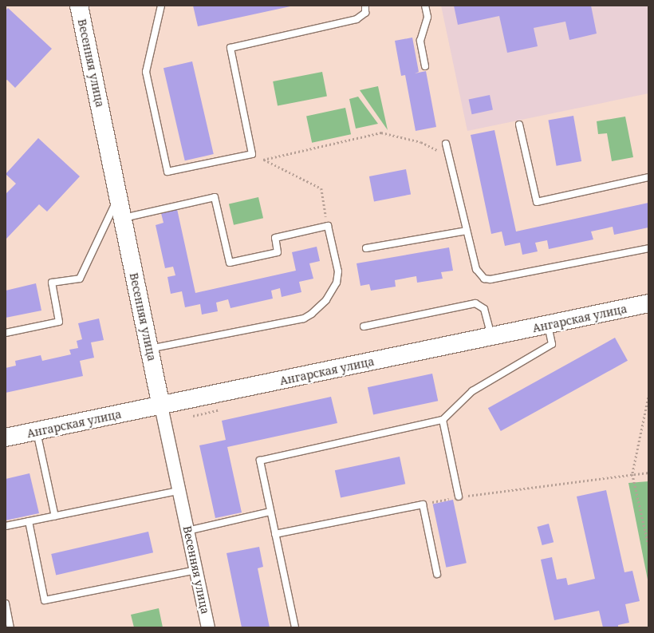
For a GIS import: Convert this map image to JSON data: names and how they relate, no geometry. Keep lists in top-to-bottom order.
{
  "streets": {
    "street": ["Весенняя улица", "Ангарская улица"]
  },
  "crossings": [
    ["Весенняя улица", "Ангарская улица"]
  ]
}
